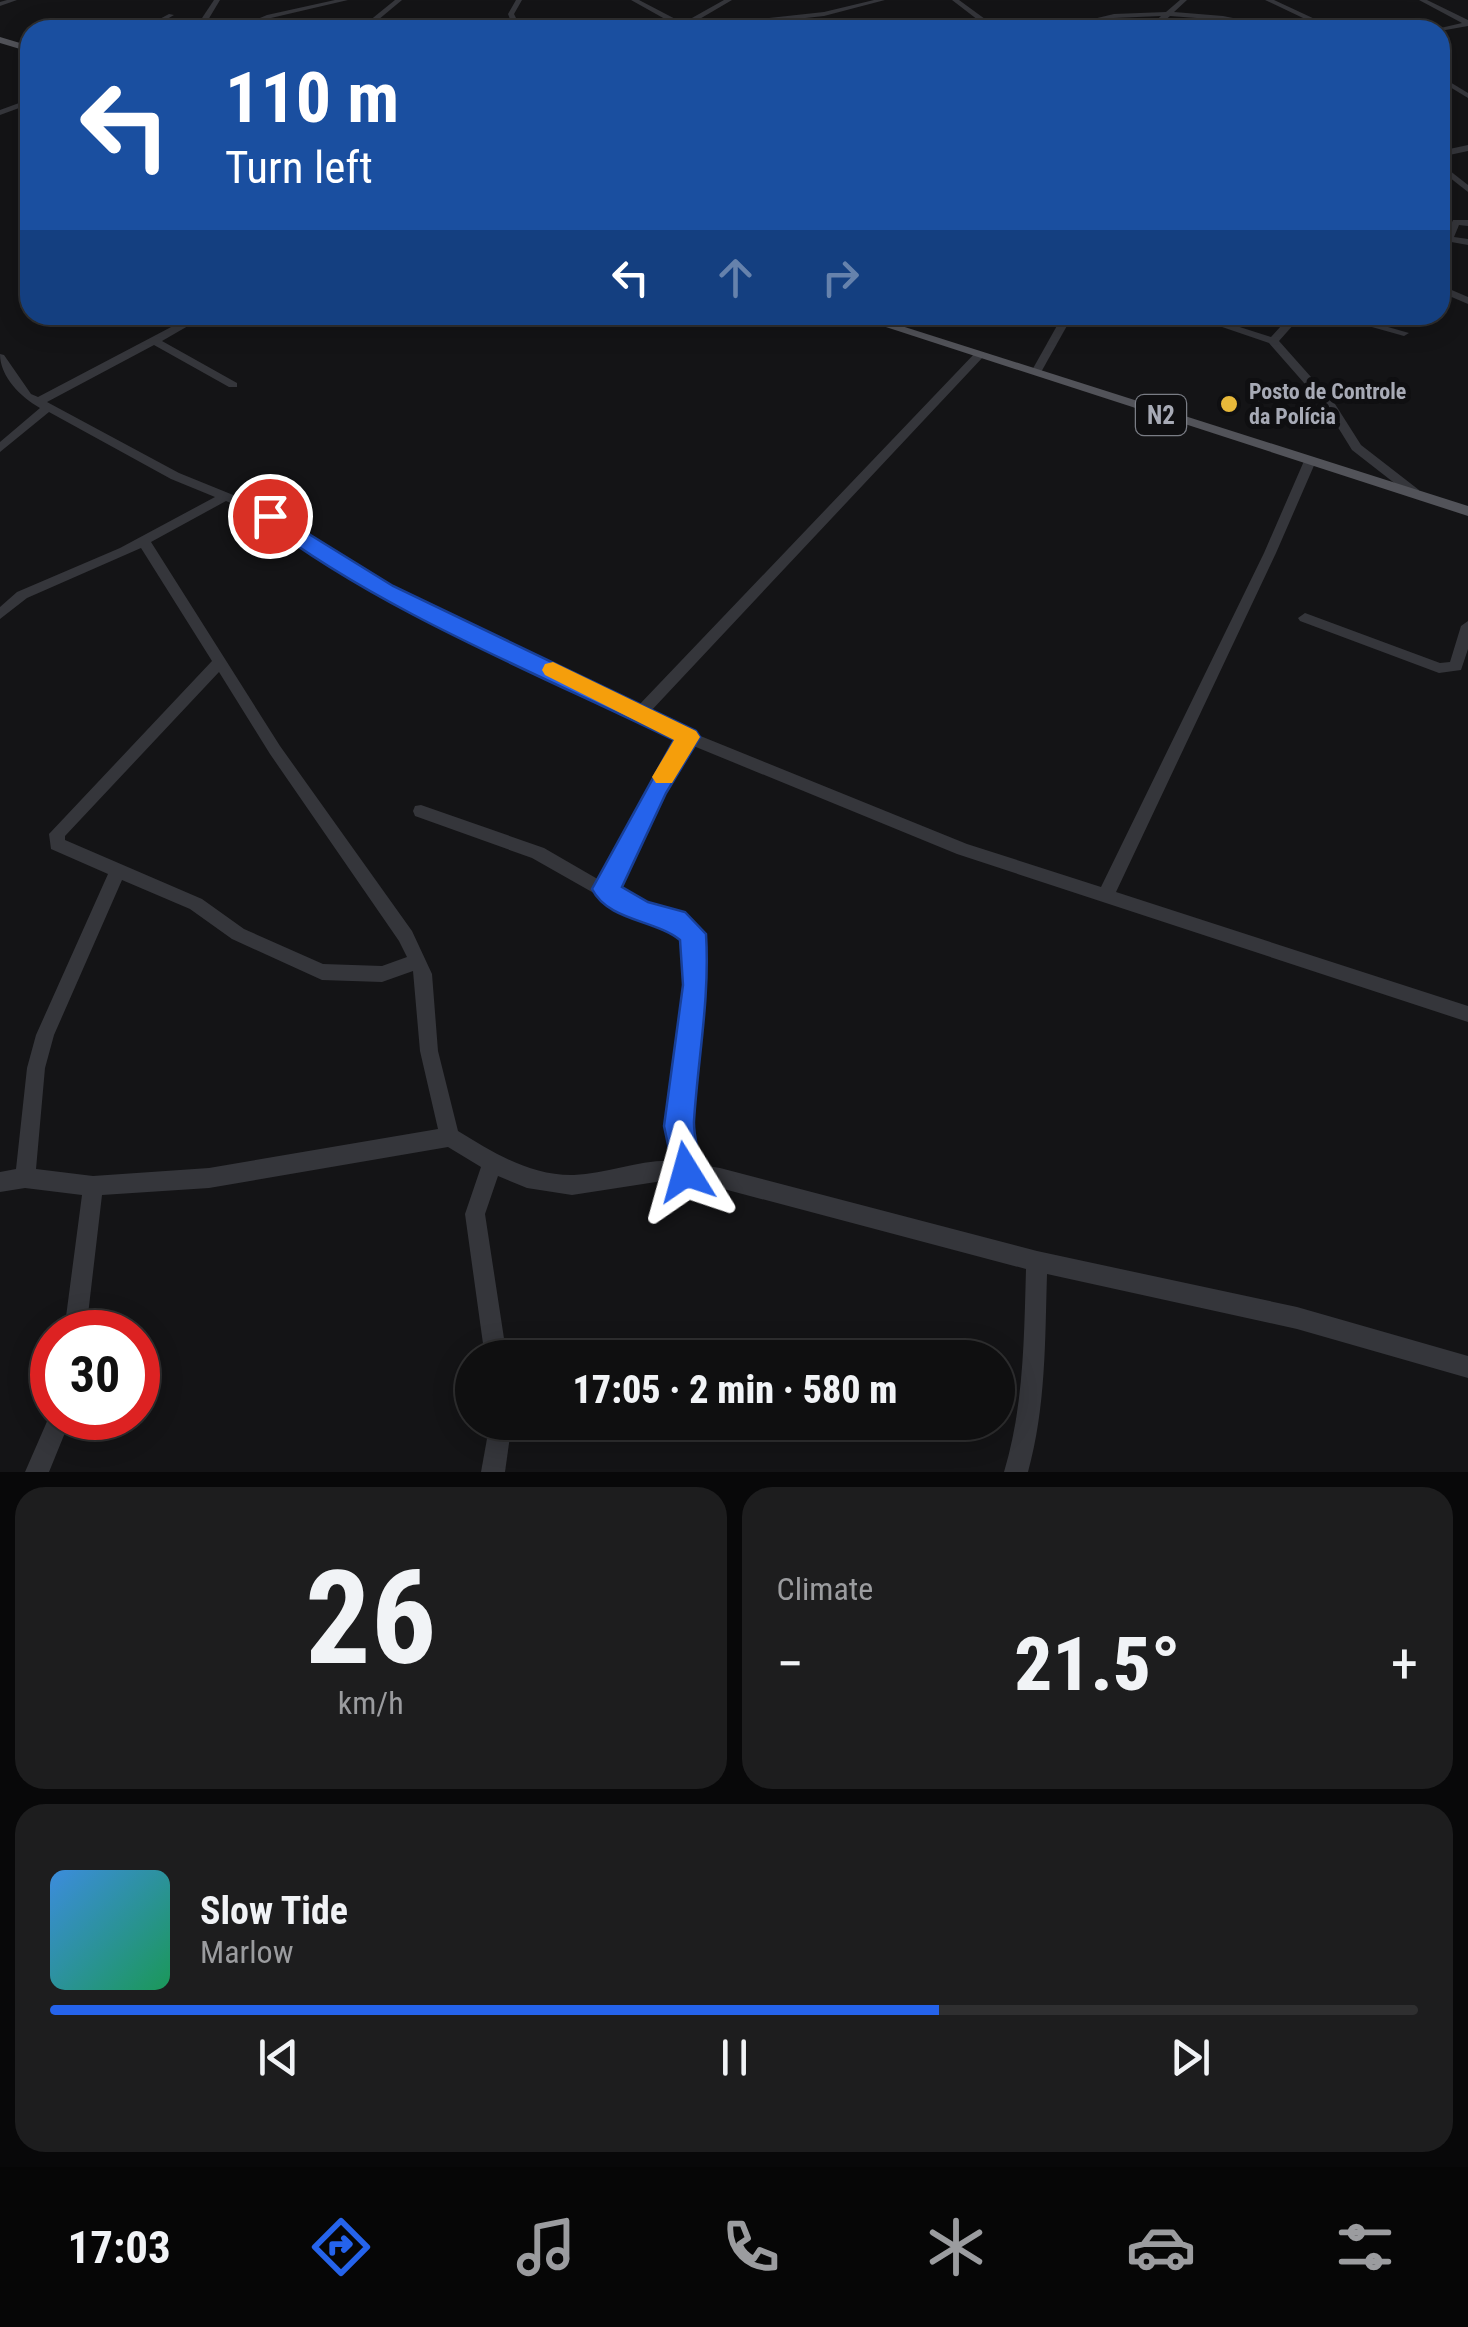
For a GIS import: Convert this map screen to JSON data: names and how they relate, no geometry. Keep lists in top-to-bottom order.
{
  "streets": {
    "main road": ["N2"]
  },
  "places": ["Posto de Controle da Polícia"],
  "page": {
    "turn": ["110 m", "Turn left"],
    "limit": "30",
    "trip": "17:05 · 2 min · 580 m",
    "tile": [
      ["26", "km/h"],
      "Climate"
    ],
    "heat": ["−", "21.5°", "+"],
    "song": ["Slow Tide", "Marlow"],
    "tabs": "17:03"
  }
}
